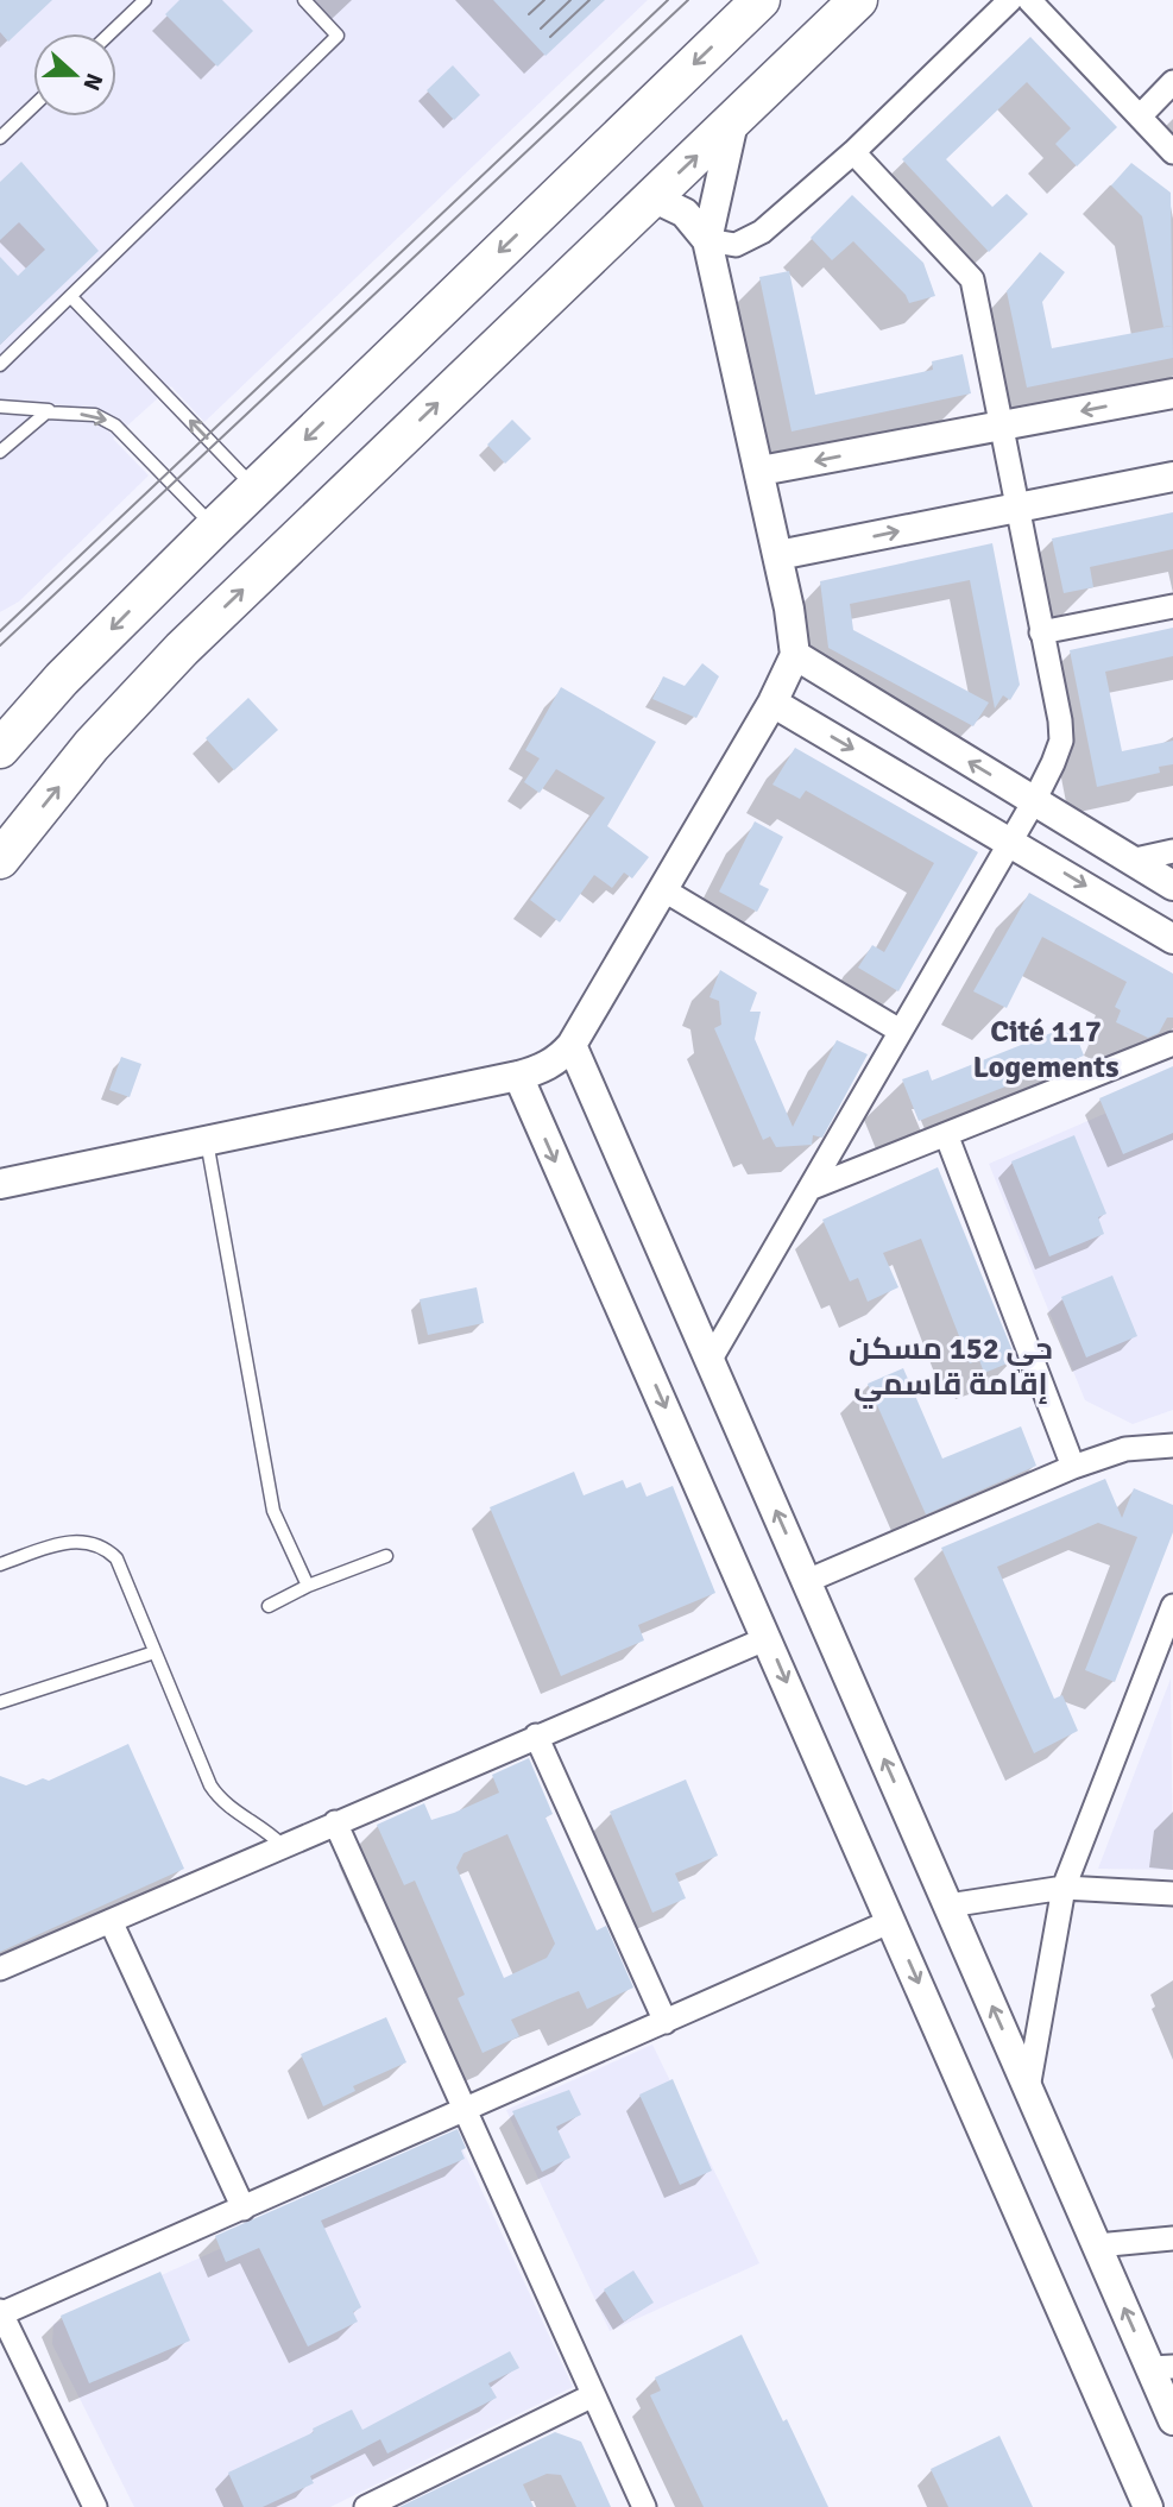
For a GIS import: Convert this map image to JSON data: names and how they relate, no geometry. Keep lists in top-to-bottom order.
{
  "districts": ["Cité 117 Logements", "حي 152 مسكن إقامة قاسمي"],
  "north": "right"
}
